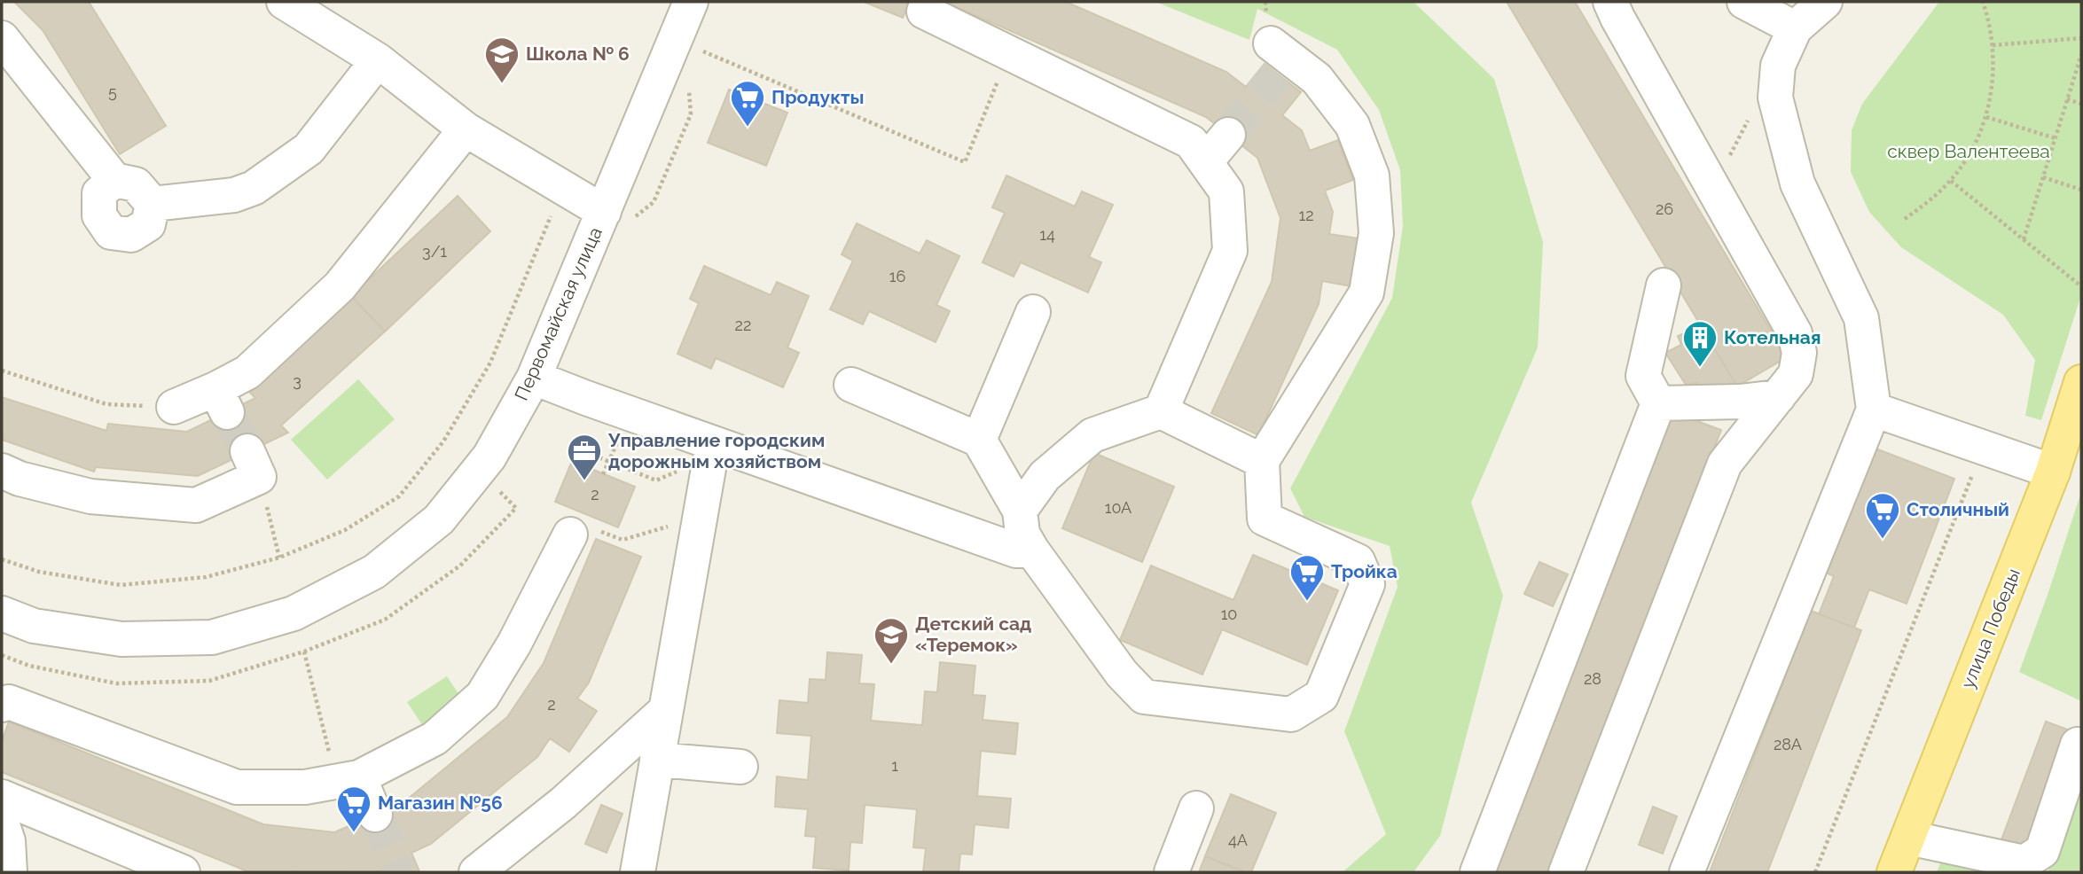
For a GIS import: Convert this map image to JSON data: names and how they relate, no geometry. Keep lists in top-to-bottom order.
{
  "streets": {
    "main road": ["улица Победы"],
    "street": ["Первомайская улица"]
  },
  "parks": ["сквер Валентеева"],
  "places": {
    "school or university": ["Школа № 6", "Детский сад «Теремок»"],
    "supermarket": [
      "Продукты",
      "Столичный",
      "Тройка",
      "Магазин №56"
    ],
    "building": ["Котельная"],
    "office": ["Управление городским дорожным хозяйством"]
  },
  "house_numbers": [
    "5",
    "26",
    "12",
    "14",
    "3/1",
    "16",
    "22",
    "3",
    "2",
    "10А",
    "10",
    "28",
    "2",
    "28А",
    "1",
    "4А"
  ]
}
